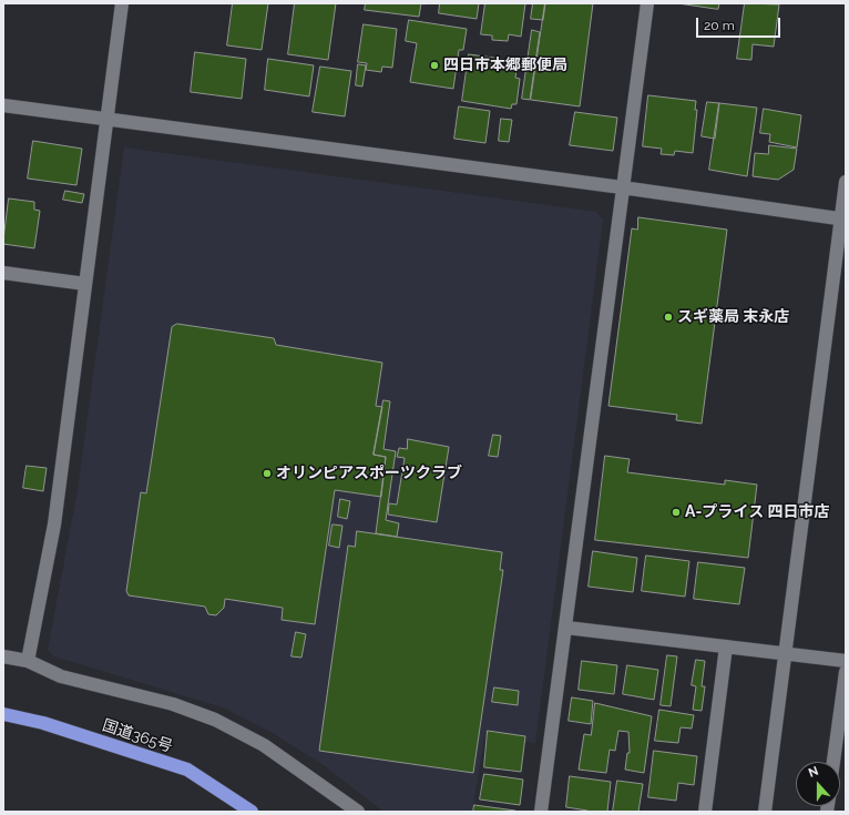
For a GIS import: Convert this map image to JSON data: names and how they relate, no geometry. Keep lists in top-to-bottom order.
{
  "streets": {
    "highway": ["国道365号"]
  },
  "places": [
    "四日市本郷郵便局",
    "スギ薬局 末永店",
    "オリンピアスポーツクラブ",
    "A-プライス 四日市店"
  ],
  "scale_bar": "20 m",
  "north": "top"
}
